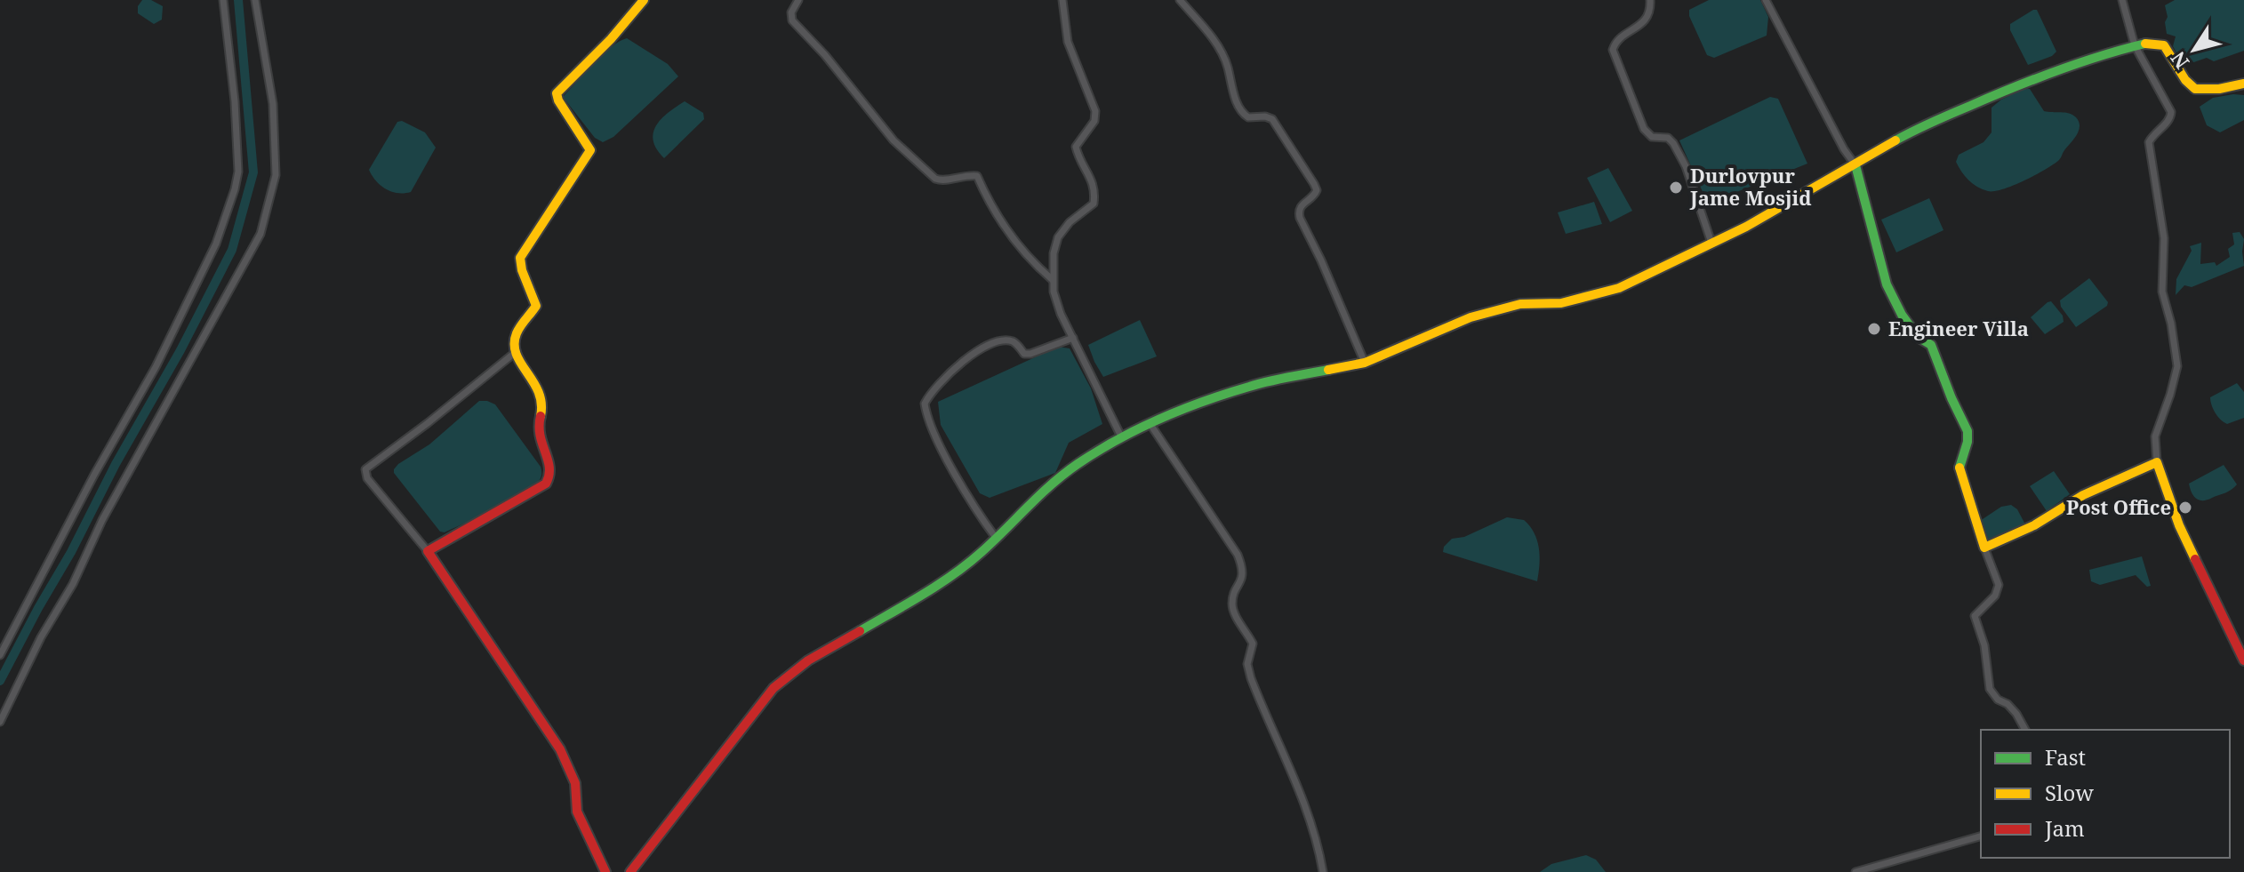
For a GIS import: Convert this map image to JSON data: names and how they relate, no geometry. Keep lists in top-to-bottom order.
{
  "places": ["Durlovpur Jame Mosjid", "Engineer Villa", "Post Office"],
  "legend": ["Fast", "Slow", "Jam"],
  "north": "bottom left"
}
